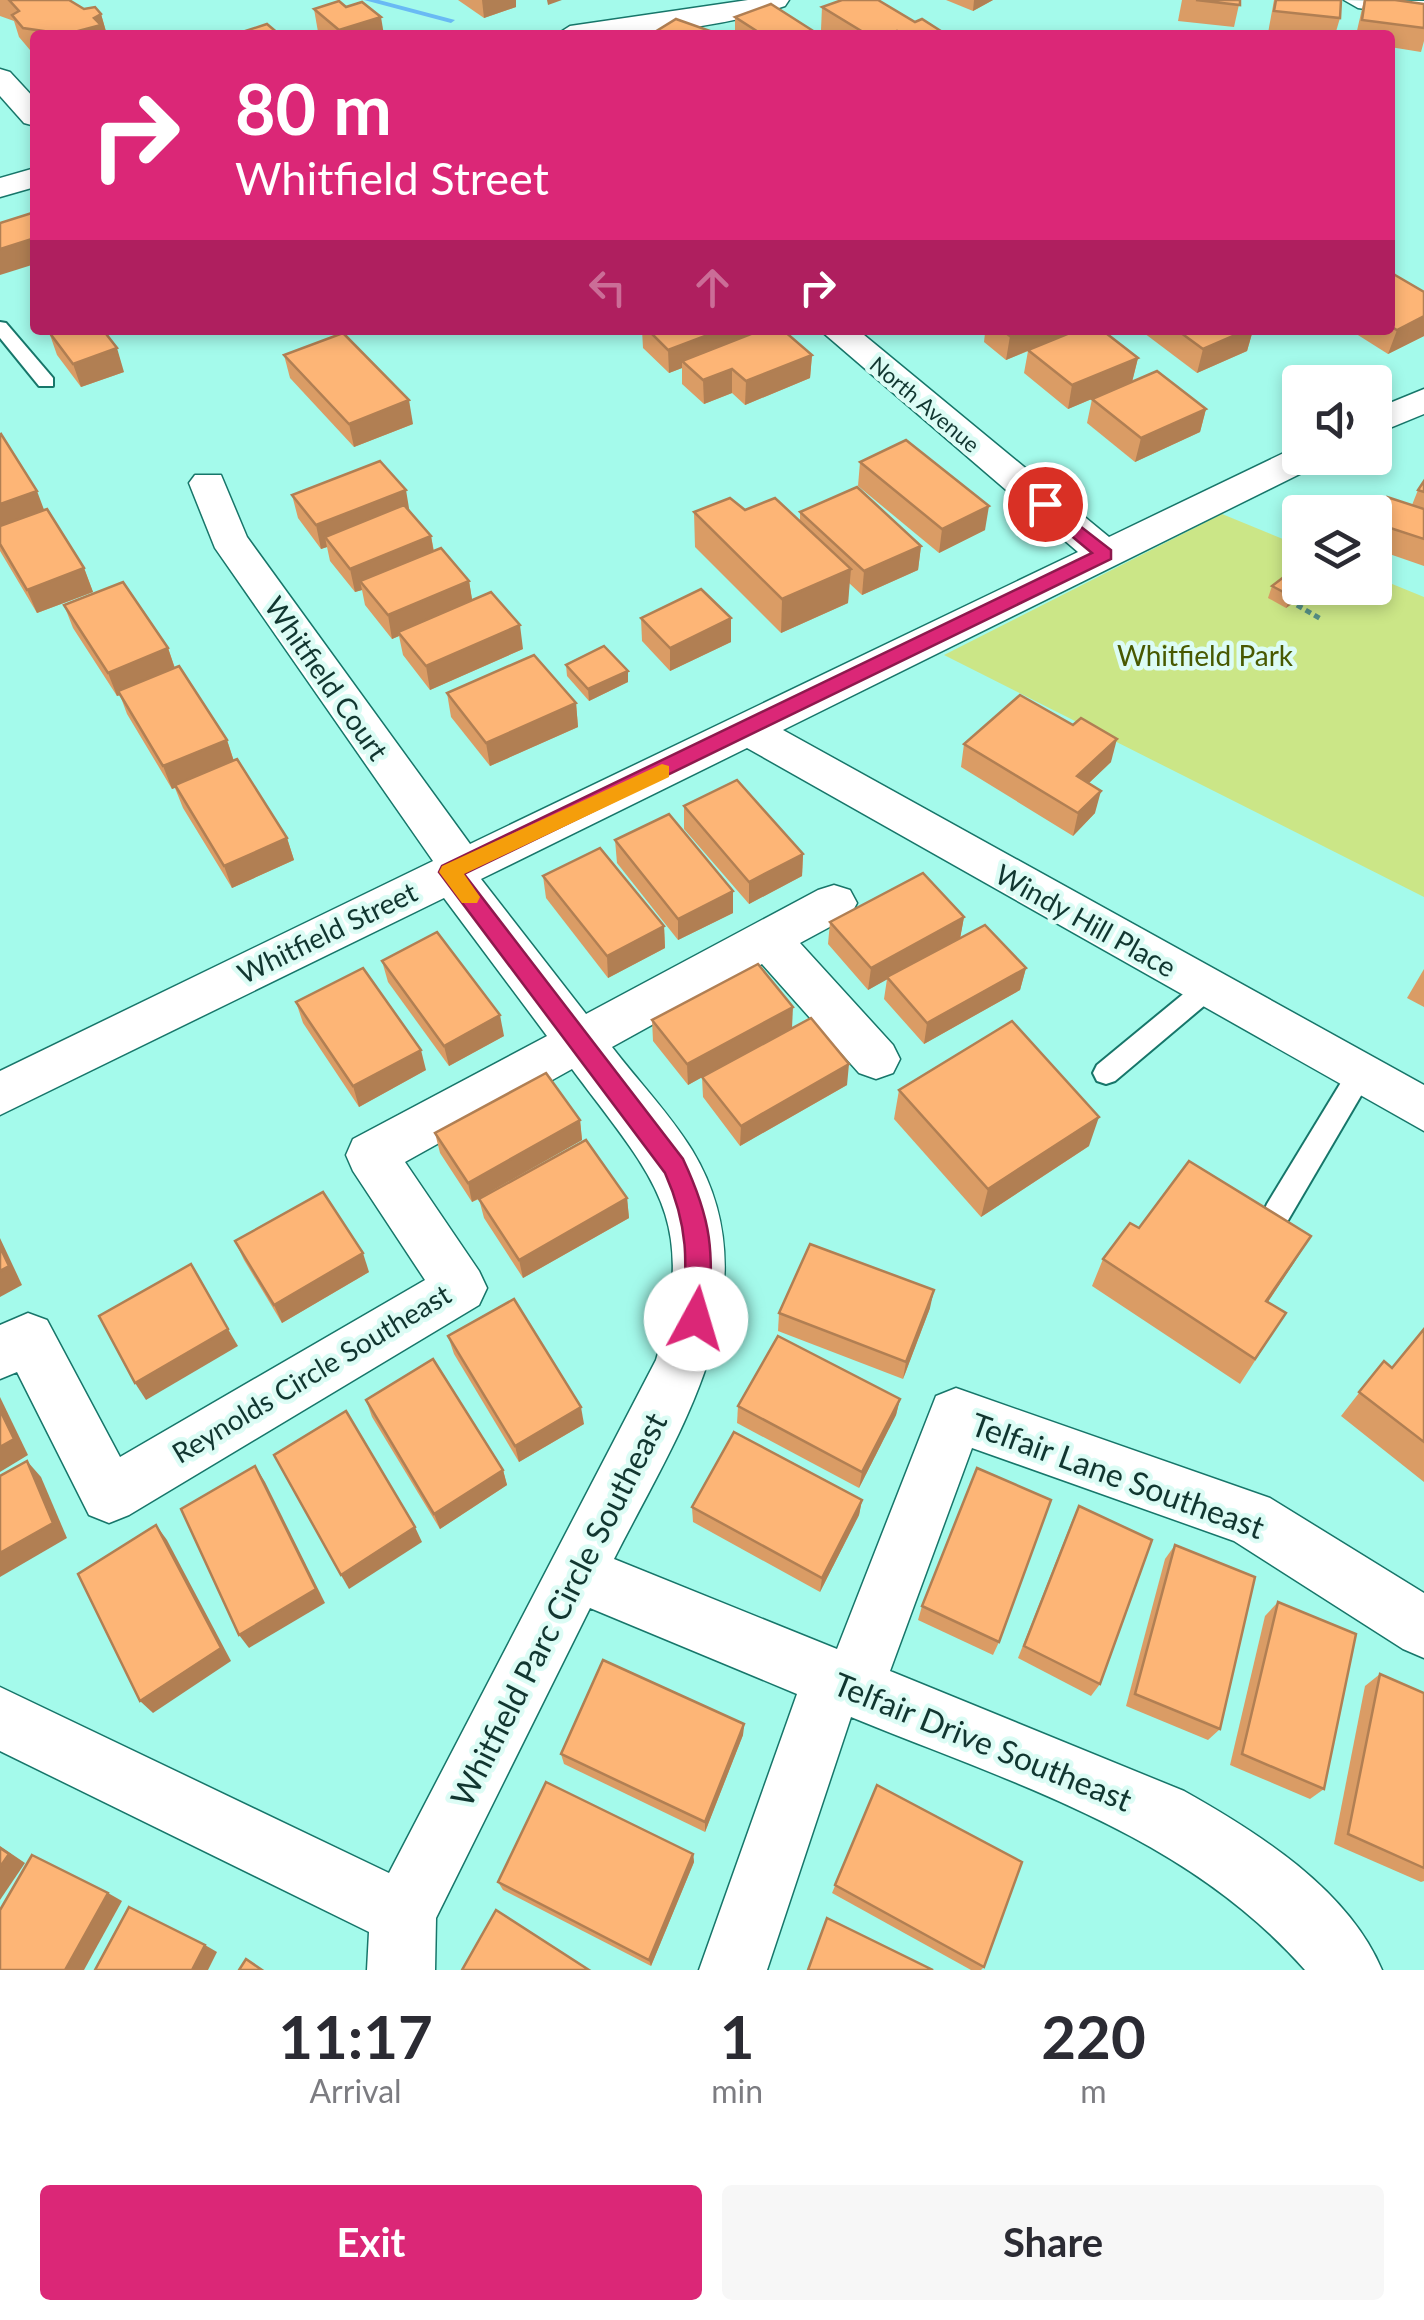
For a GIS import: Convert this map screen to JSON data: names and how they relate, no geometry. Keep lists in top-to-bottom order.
{
  "streets": {
    "street": [
      "North Avenue",
      "Whitfield Court",
      "Windy Hill Place",
      "Whitfield Street",
      "Reynolds Circle Southeast",
      "Telfair Lane Southeast",
      "Whitfield Parc Circle Southeast",
      "Telfair Drive Southeast"
    ]
  },
  "crossings": [
    ["North Avenue", "Whitfield Street"],
    ["Whitfield Court", "Whitfield Street"],
    ["Whitfield Court", "Whitfield Parc Circle Southeast"],
    ["Windy Hill Place", "Whitfield Street"],
    ["Whitfield Street", "Whitfield Parc Circle Southeast"],
    ["Reynolds Circle Southeast", "Whitfield Parc Circle Southeast"],
    ["Telfair Lane Southeast", "Telfair Drive Southeast"],
    ["Whitfield Parc Circle Southeast", "Telfair Drive Southeast"]
  ],
  "parks": ["Whitfield Park"],
  "page": {
    "turn": ["80 m", "Whitfield Street"],
    "eta": [
      "11:17",
      "Arrival",
      "1",
      "min",
      "220",
      "m"
    ],
    "buttons": ["Exit", "Share"]
  }
}
